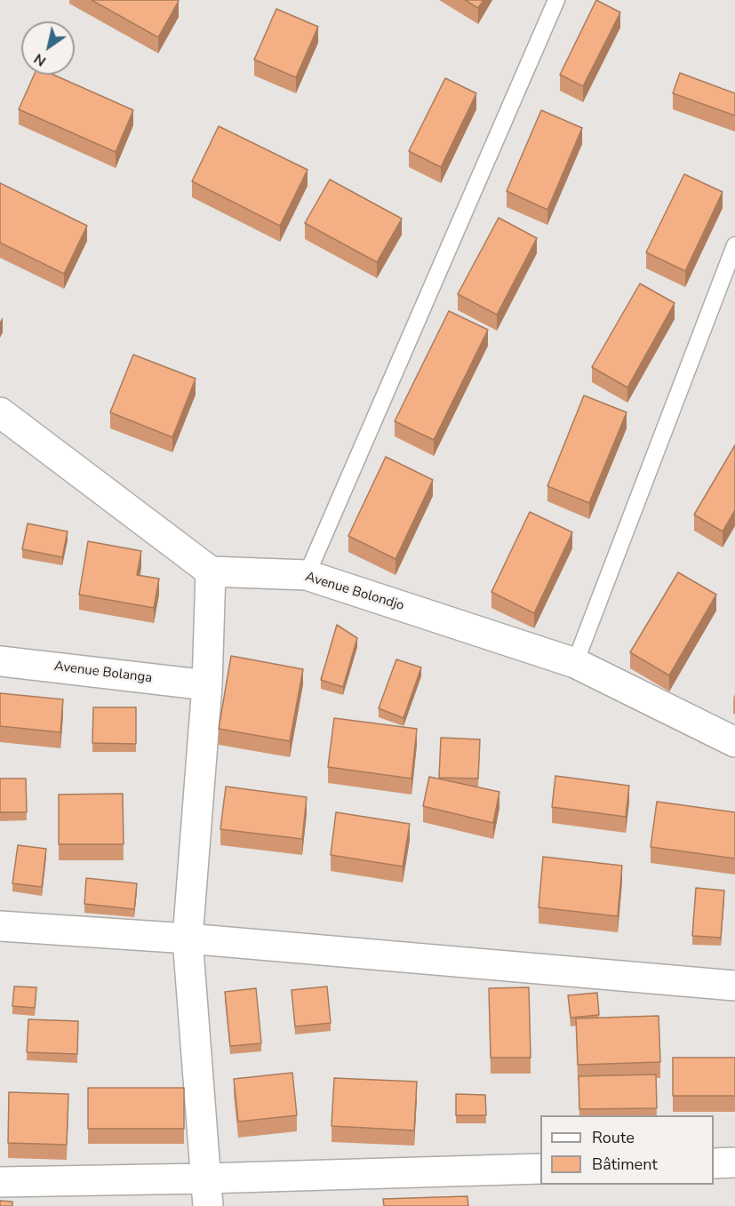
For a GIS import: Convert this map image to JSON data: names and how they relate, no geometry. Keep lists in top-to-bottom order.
{
  "streets": {
    "street": ["Avenue Bolondjo", "Avenue Bolanga"]
  },
  "legend": ["Route", "Bâtiment"],
  "north": "bottom left"
}
